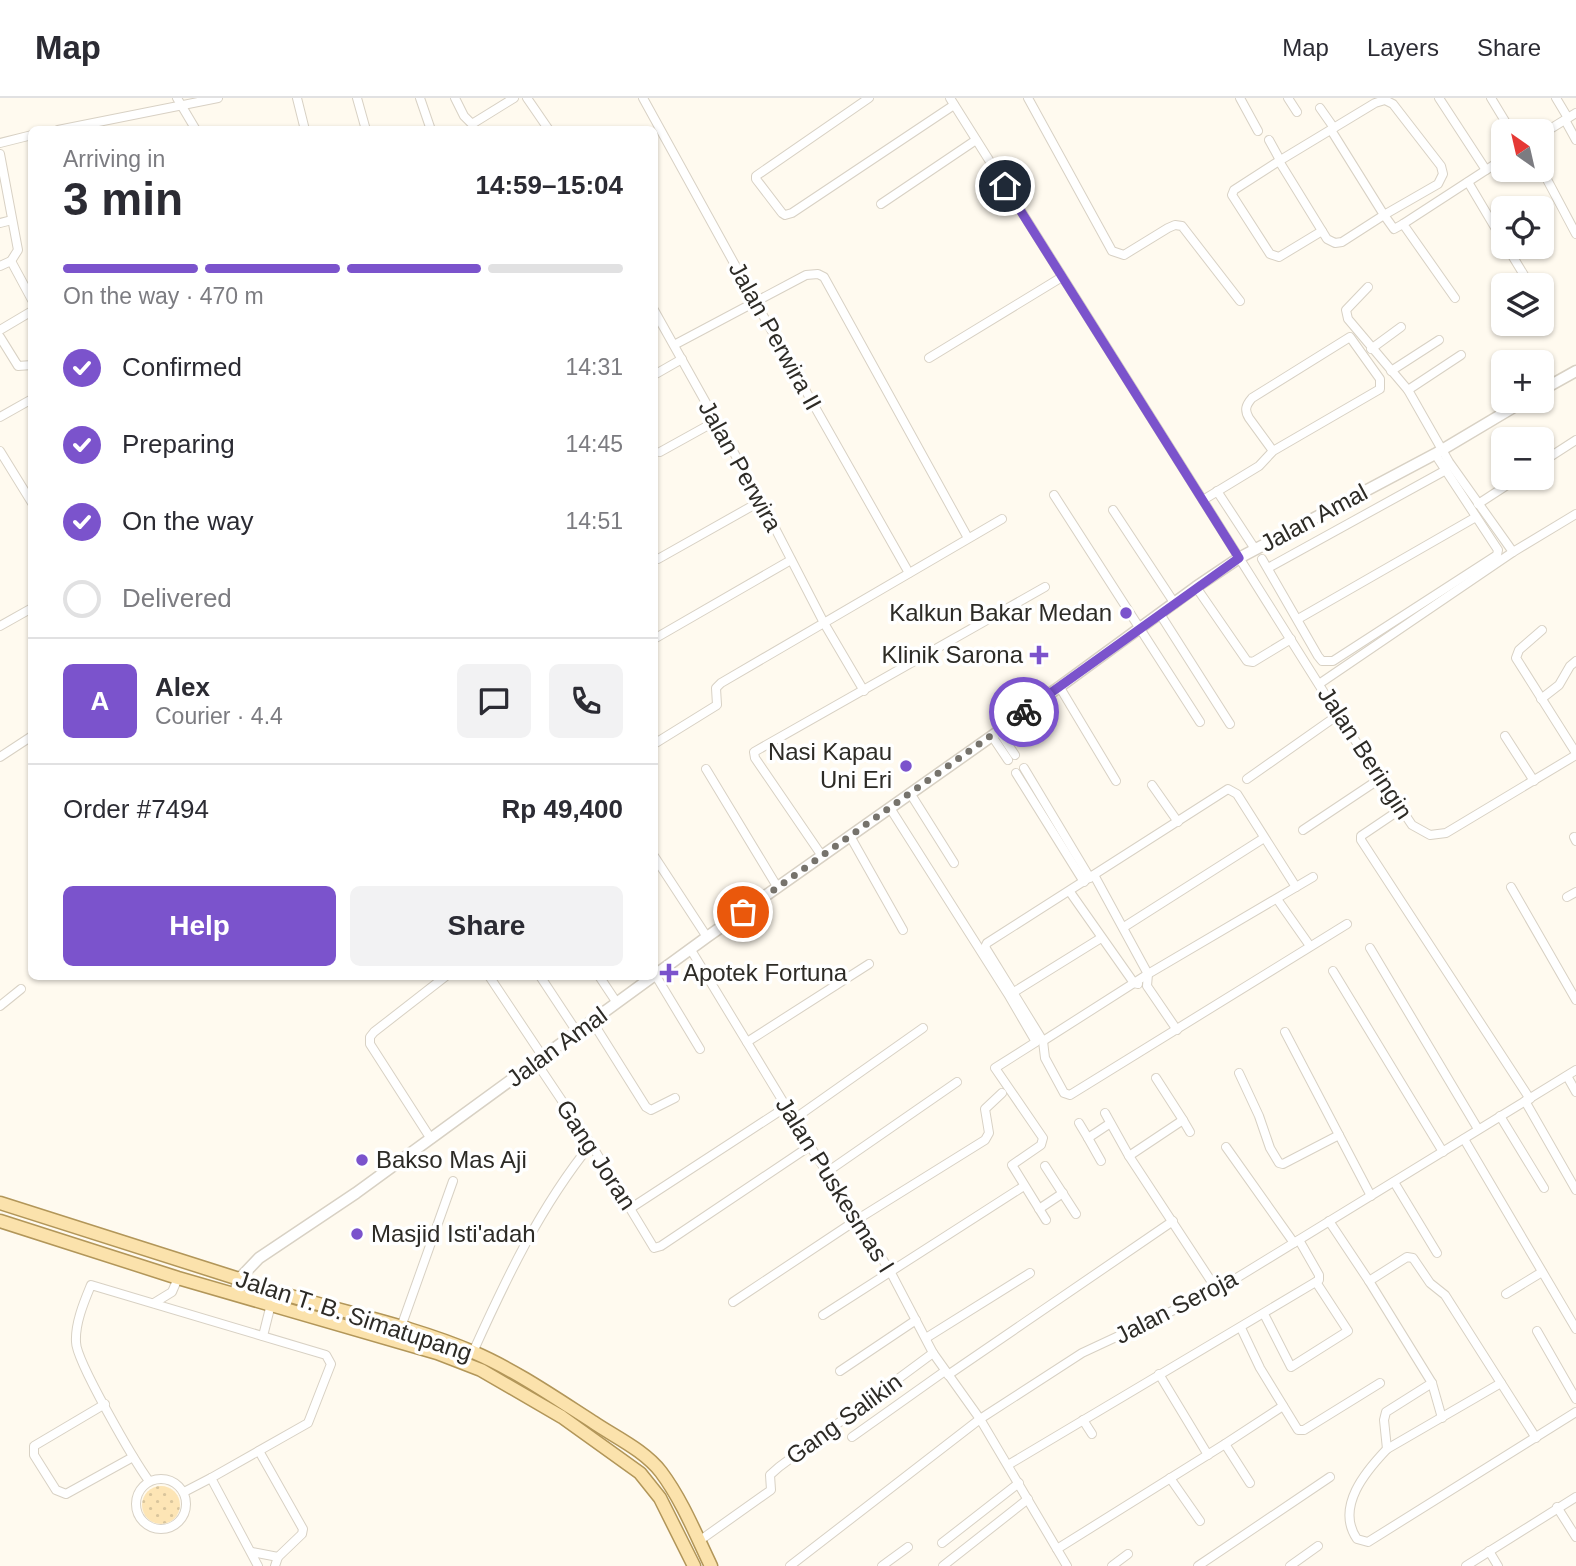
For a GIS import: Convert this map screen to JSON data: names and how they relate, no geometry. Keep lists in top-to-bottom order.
{
  "streets": {
    "main road": ["Jalan T. B. Simatupang"],
    "street": [
      "Jalan Perwira II",
      "Jalan Perwira",
      "Jalan Amal",
      "Jalan Beringin",
      "Gang Joran",
      "Jalan Puskesmas I",
      "Jalan Seroja",
      "Gang Salikin"
    ]
  },
  "crossings": [
    ["Jalan Amal", "Jalan Beringin"],
    ["Jalan Amal", "Gang Joran"],
    ["Jalan Amal", "Jalan Puskesmas I"],
    ["Jalan Amal", "Jalan T. B. Simatupang"],
    ["Gang Joran", "Jalan Puskesmas I"],
    ["Jalan Puskesmas I", "Jalan Seroja"],
    ["Jalan Puskesmas I", "Gang Salikin"],
    ["Jalan T. B. Simatupang", "Gang Salikin"]
  ],
  "places": {
    "other": [
      "Kalkun Bakar Medan",
      "Nasi Kapau Uni Eri",
      "Bakso Mas Aji",
      "Masjid Isti'adah"
    ],
    "health": ["Klinik Sarona", "Apotek Fortuna"]
  },
  "north": "top left",
  "page": {
    "header": "Map",
    "nav": ["Map", "Layers", "Share"],
    "map_buttons": ["+", "−"],
    "heading": ["3 min", "Arriving in", "14:59–15:04"],
    "panel": [
      "Alex",
      "Courier · 4.4",
      "Order #7494",
      "Rp 49,400"
    ],
    "bar": "On the way · 470 m",
    "list": [
      ["Confirmed", "14:31"],
      ["Preparing", "14:45"],
      ["On the way", "14:51"],
      "Delivered"
    ],
    "round": "A",
    "buttons": ["Help", "Share"]
  }
}
